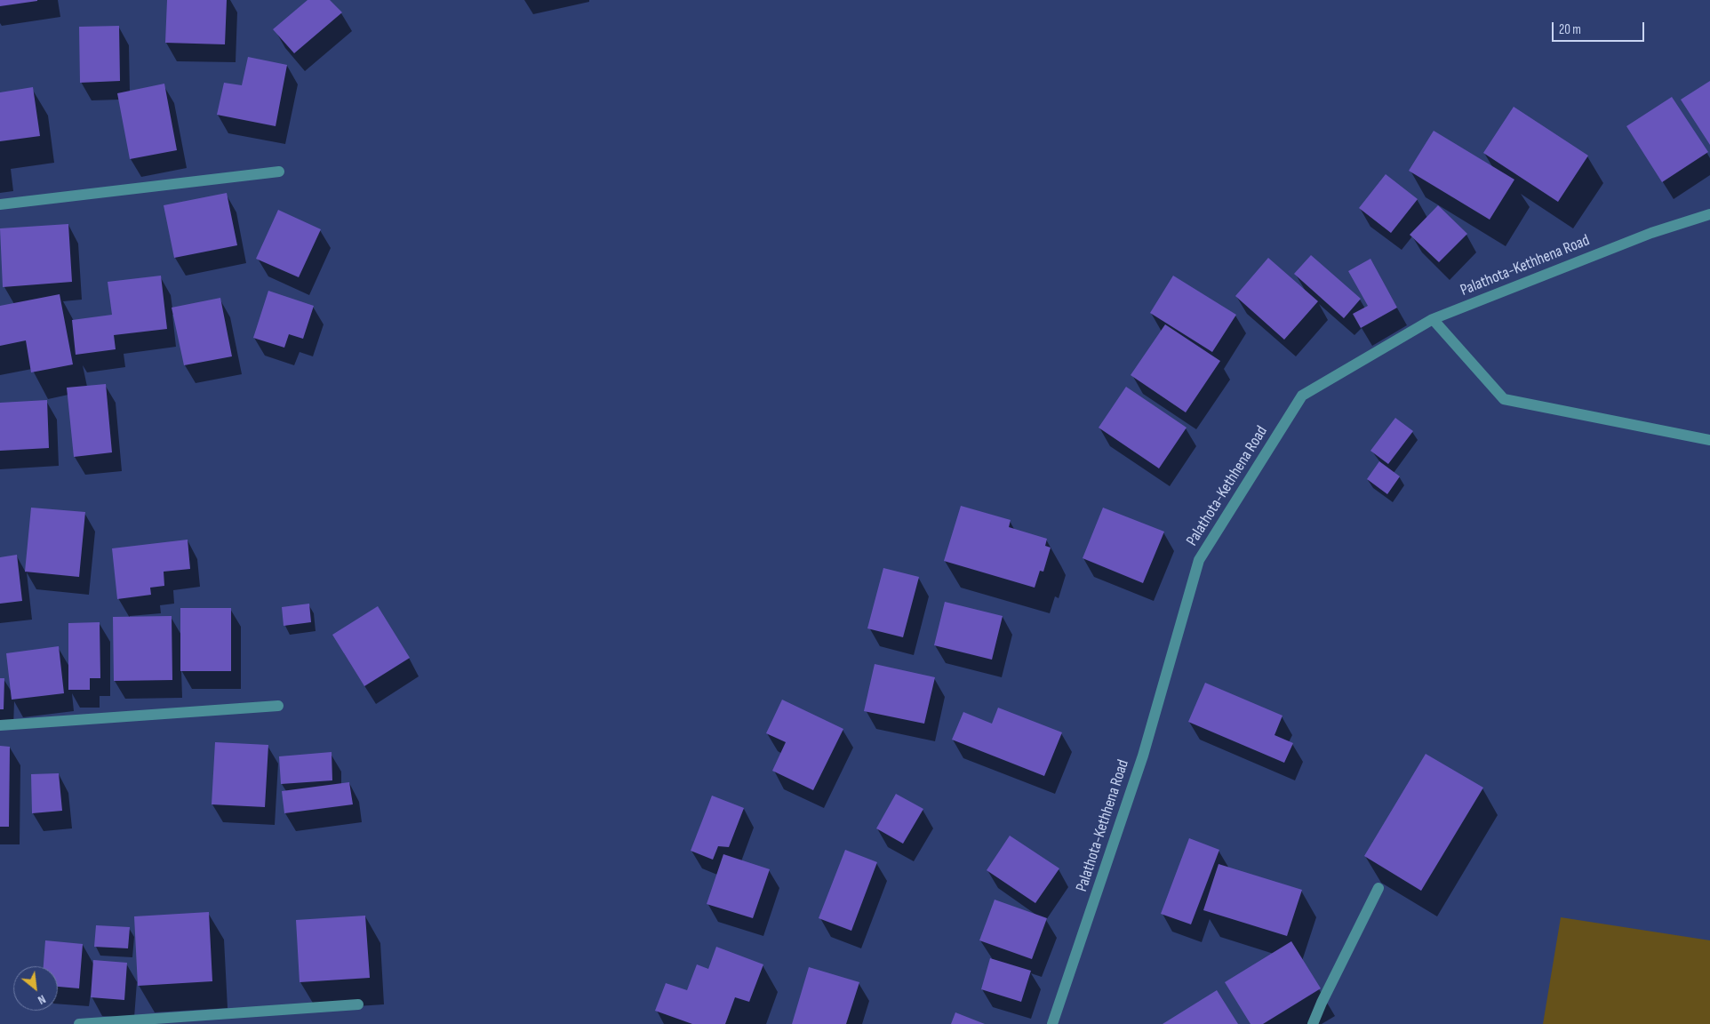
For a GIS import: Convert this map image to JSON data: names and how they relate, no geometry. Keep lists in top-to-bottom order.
{
  "streets": {
    "street": ["Palathota-Kethhena Road"]
  },
  "scale_bar": "20 m",
  "north": "bottom right"
}
